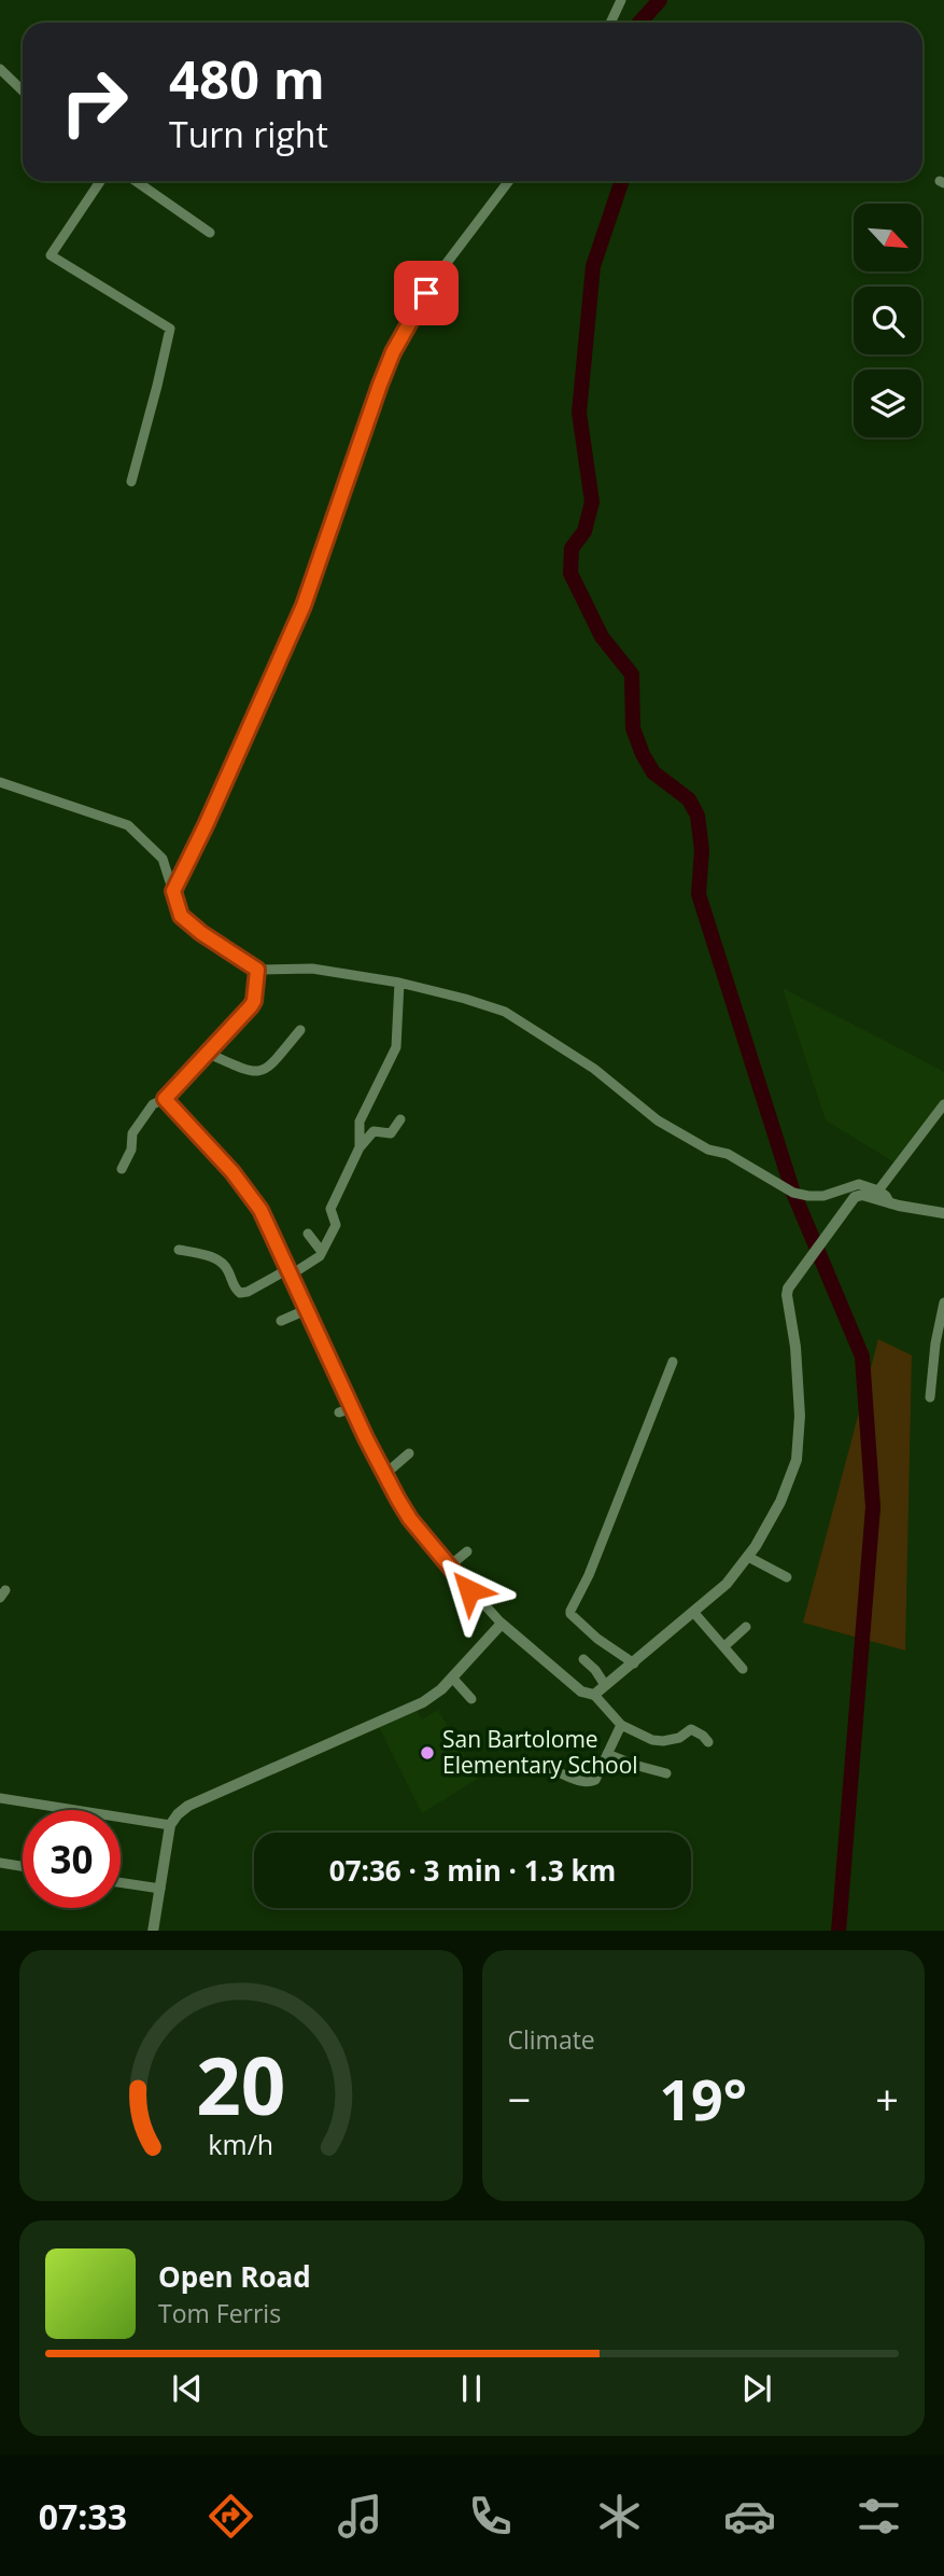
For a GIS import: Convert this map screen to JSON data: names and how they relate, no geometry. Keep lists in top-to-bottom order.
{
  "places": ["San Bartolome Elementary School"],
  "north": "bottom right",
  "page": {
    "turn": ["480 m", "Turn right"],
    "limit": "30",
    "trip": "07:36 · 3 min · 1.3 km",
    "tile": "Climate",
    "heat": ["−", "19°", "+"],
    "song": ["Open Road", "Tom Ferris"],
    "tabs": "07:33",
    "gauge": ["20", "km/h"]
  }
}
